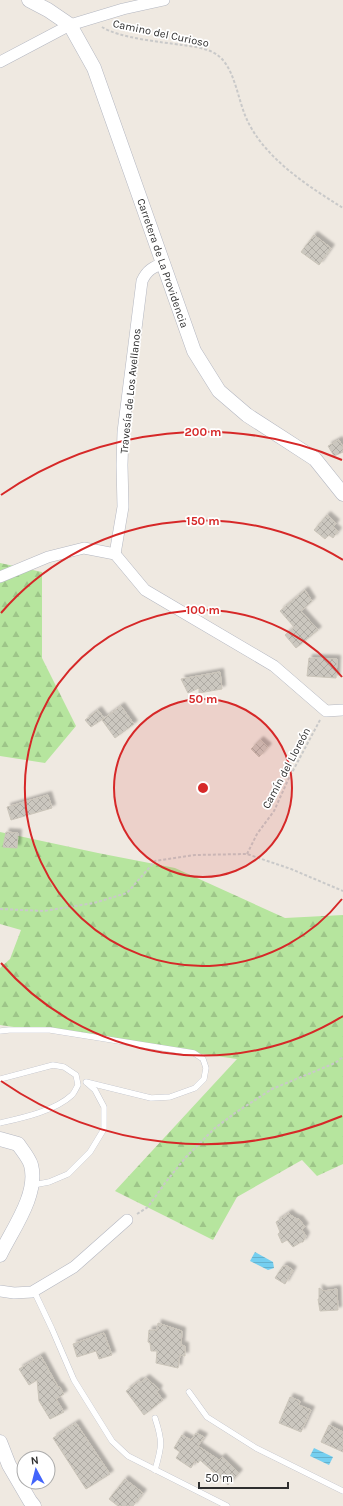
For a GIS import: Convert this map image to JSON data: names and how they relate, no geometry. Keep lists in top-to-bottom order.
{
  "streets": {
    "street": ["Carretera de La Providencia", "Travesía de Los Avellanos"],
    "path": ["Camino del Curioso", "Camín del Lloreón"]
  },
  "crossings": [
    ["Carretera de La Providencia", "Travesía de Los Avellanos"]
  ],
  "scale_bar": "50 m",
  "north": "top",
  "rings": [
    "200 m",
    "150 m",
    "100 m",
    "50 m"
  ]
}
